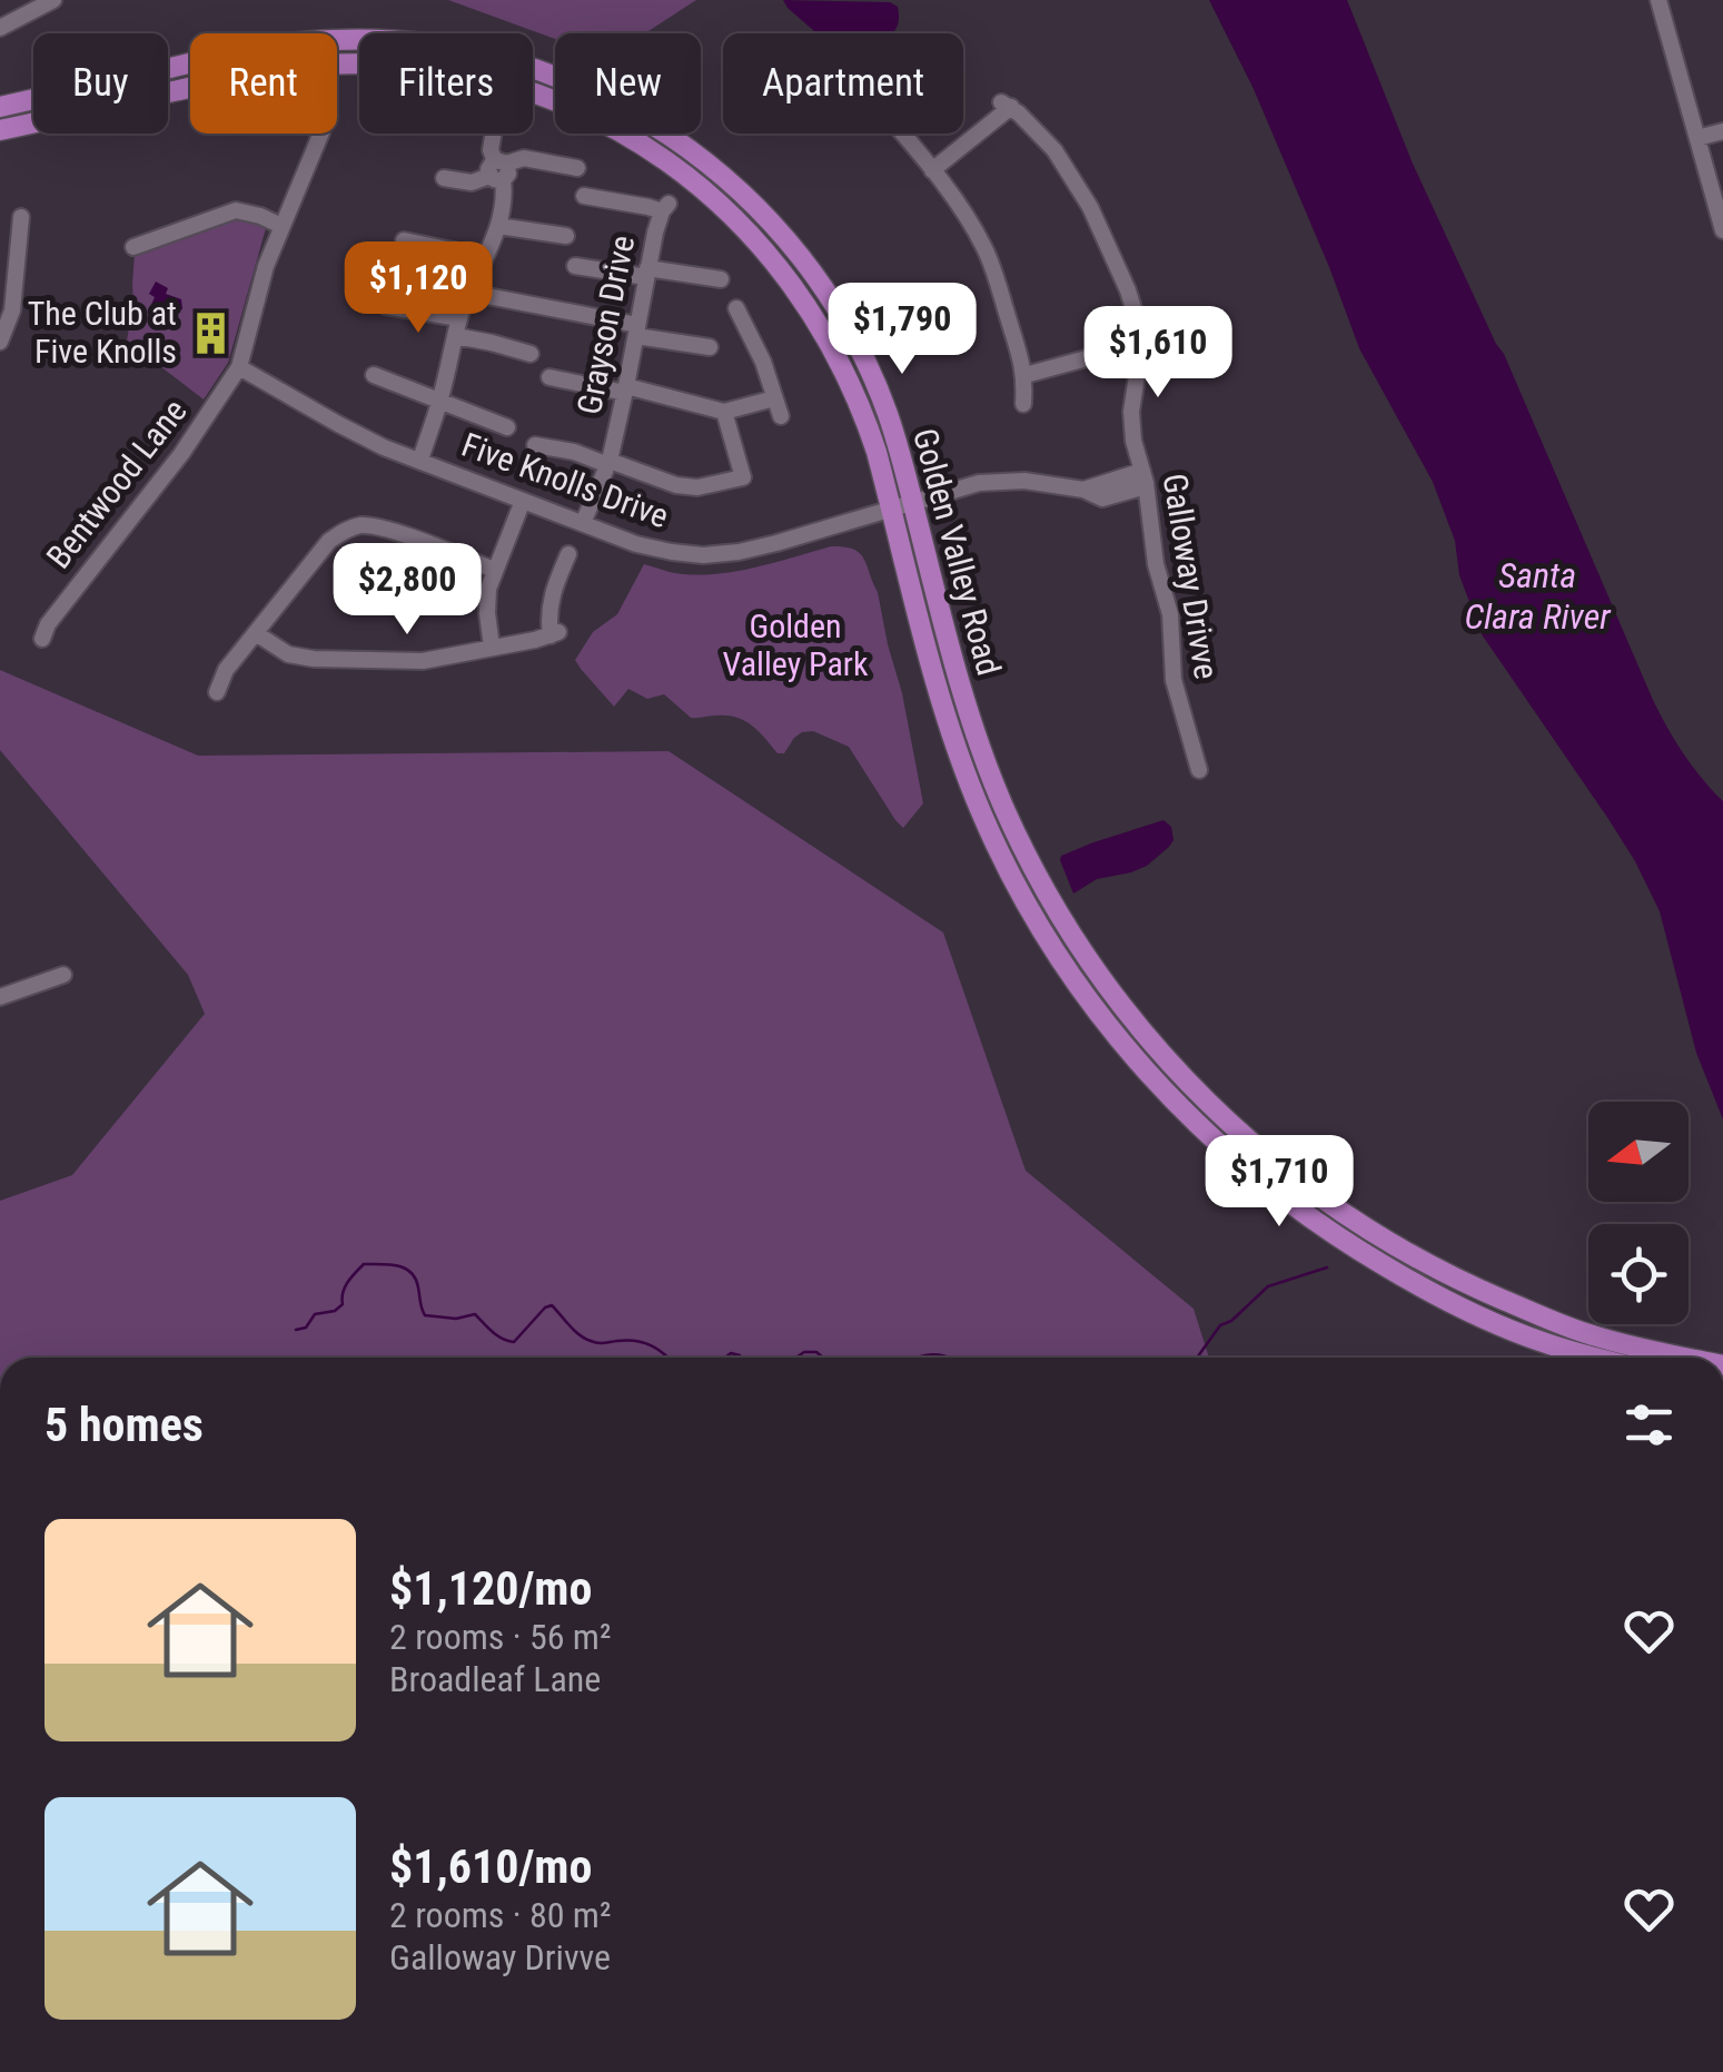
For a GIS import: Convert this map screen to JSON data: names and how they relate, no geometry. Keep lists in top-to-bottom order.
{
  "streets": {
    "main road": ["Golden Valley Road"],
    "street": [
      "Grayson Drive",
      "Five Knolls Drive",
      "Bentwood Lane",
      "Galloway Drivve"
    ]
  },
  "crossings": [
    ["Grayson Drive", "Five Knolls Drive"],
    ["Five Knolls Drive", "Bentwood Lane"],
    ["Five Knolls Drive", "Golden Valley Road"],
    ["Five Knolls Drive", "Galloway Drivve"]
  ],
  "water": ["Santa Clara River"],
  "parks": ["Golden Valley Park"],
  "places": {
    "building": ["The Club at Five Knolls"]
  },
  "north": "left",
  "page": {
    "chip": [
      "Buy",
      "Rent",
      "Filters",
      "New",
      "Apartment"
    ],
    "price": [
      "$1,120",
      "$1,790",
      "$1,610",
      "$2,800",
      "$1,710"
    ],
    "heading": "5 homes",
    "list": [
      {
        "name": "$1,120/mo",
        "note": "2 rooms · 56 m² · Broadleaf Lane"
      },
      {
        "name": "$1,610/mo",
        "note": "2 rooms · 80 m² · Galloway Drivve"
      }
    ]
  }
}
